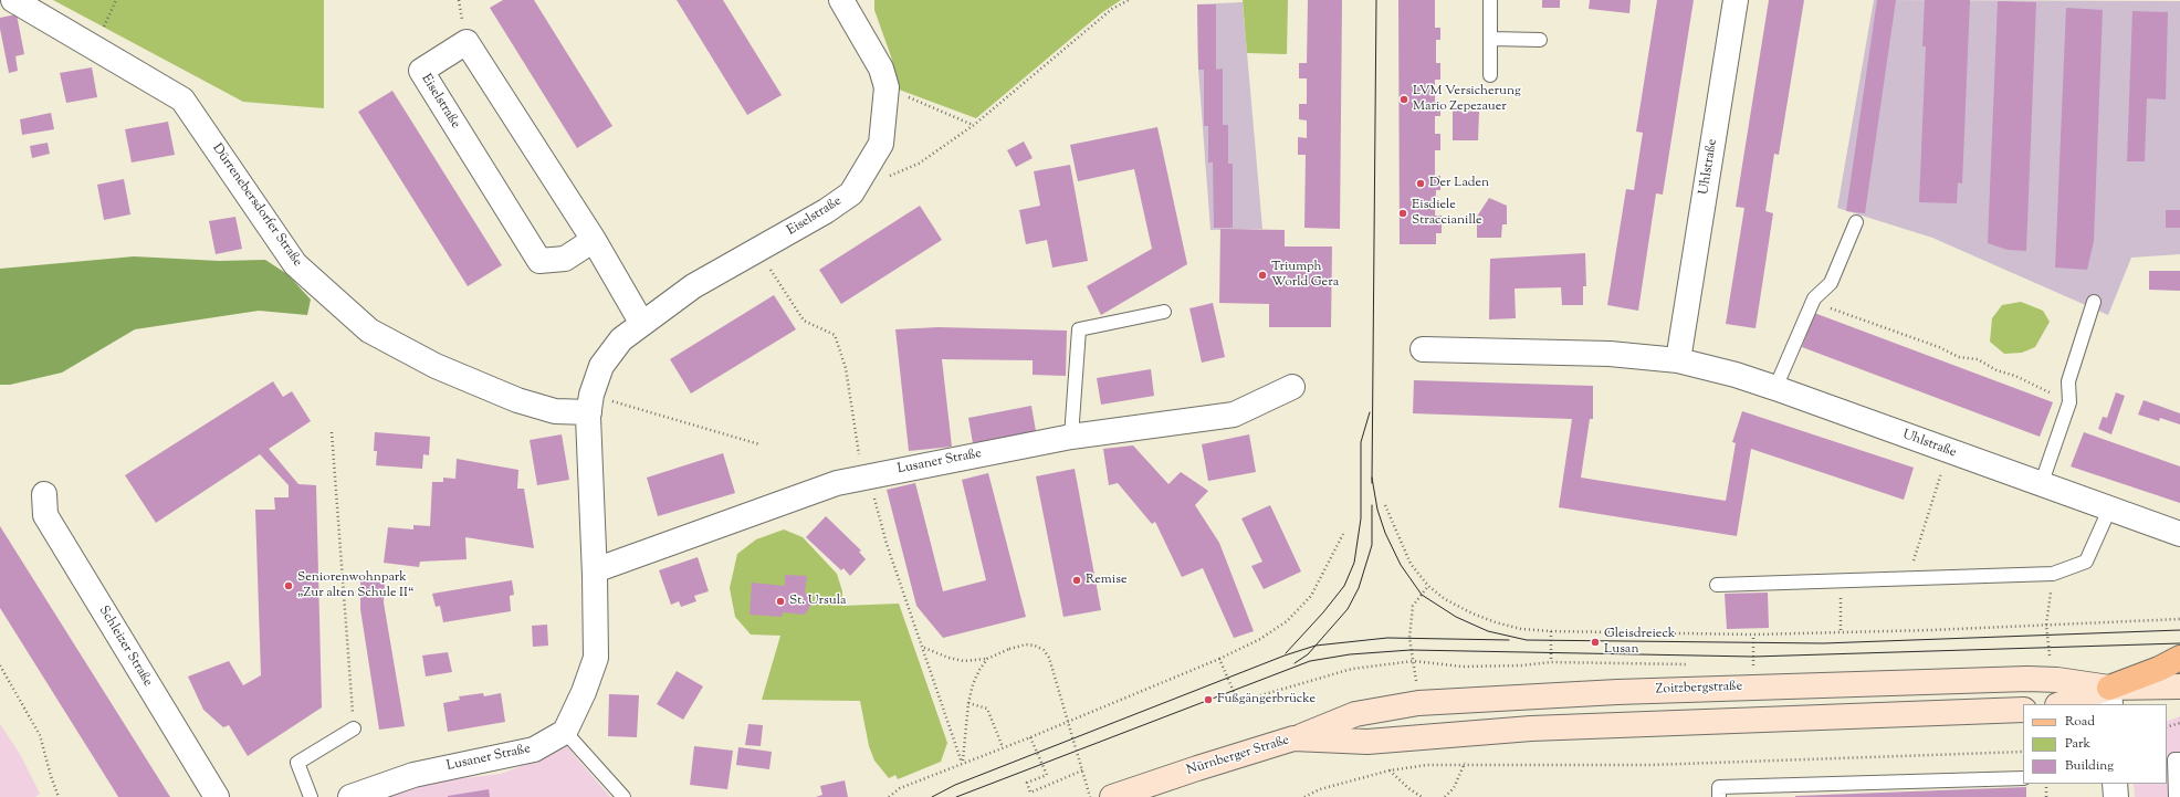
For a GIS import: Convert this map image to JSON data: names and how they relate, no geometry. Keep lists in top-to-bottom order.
{
  "streets": {
    "main road": ["Zoitzbergstraße", "Nürnberger Straße"],
    "street": [
      "Eiselstraße",
      "Uhlstraße",
      "Dürrenebersdorfer Straße",
      "Lusaner Straße",
      "Schleizer Straße"
    ]
  },
  "crossings": [
    ["Eiselstraße", "Dürrenebersdorfer Straße"],
    ["Zoitzbergstraße", "Nürnberger Straße"]
  ],
  "places": [
    "LVM Versicherung Mario Zepezauer",
    "Der Laden",
    "Eisdiele Straccianille",
    "Triumph World Gera",
    "Remise",
    "Seniorenwohnpark „Zur alten Schule II“",
    "St. Ursula",
    "Gleisdreieck Lusan",
    "Fußgängerbrücke"
  ],
  "legend": ["Road", "Park", "Building"]
}
